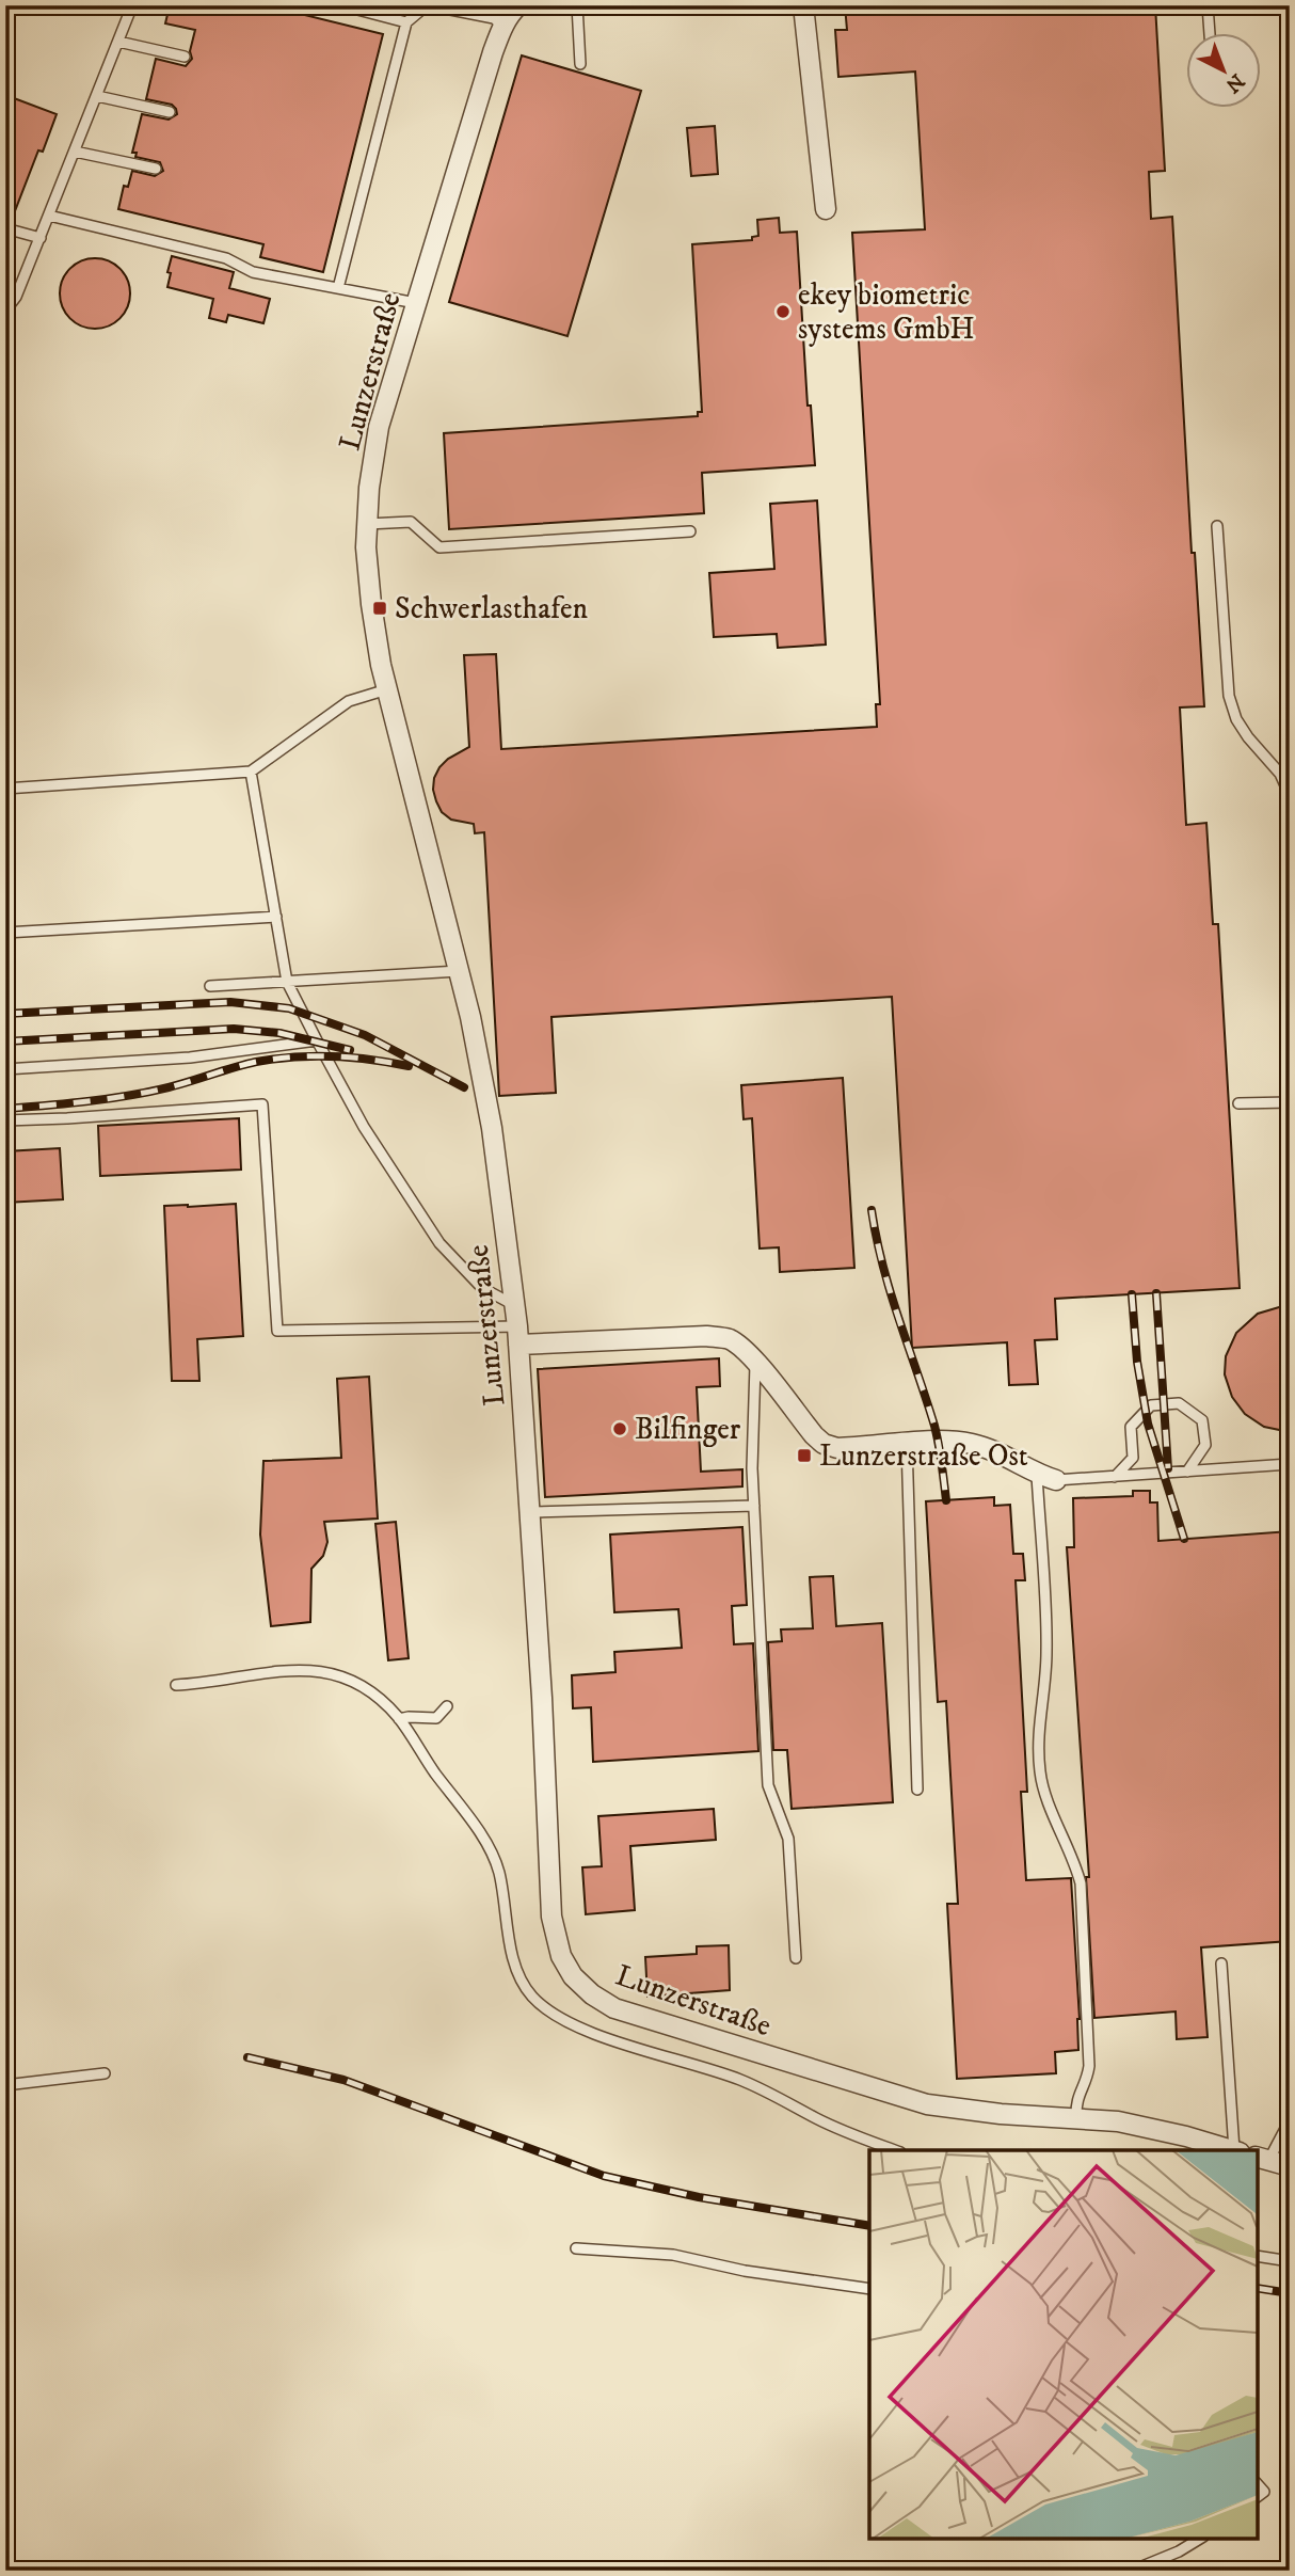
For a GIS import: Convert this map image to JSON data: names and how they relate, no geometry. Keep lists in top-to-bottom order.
{
  "streets": {
    "street": ["Lunzerstraße"]
  },
  "places": {
    "other": ["ekey biometric systems GmbH", "Bilfinger"],
    "transit": ["Schwerlasthafen", "Lunzerstraße Ost"]
  },
  "north": "bottom right"
}
